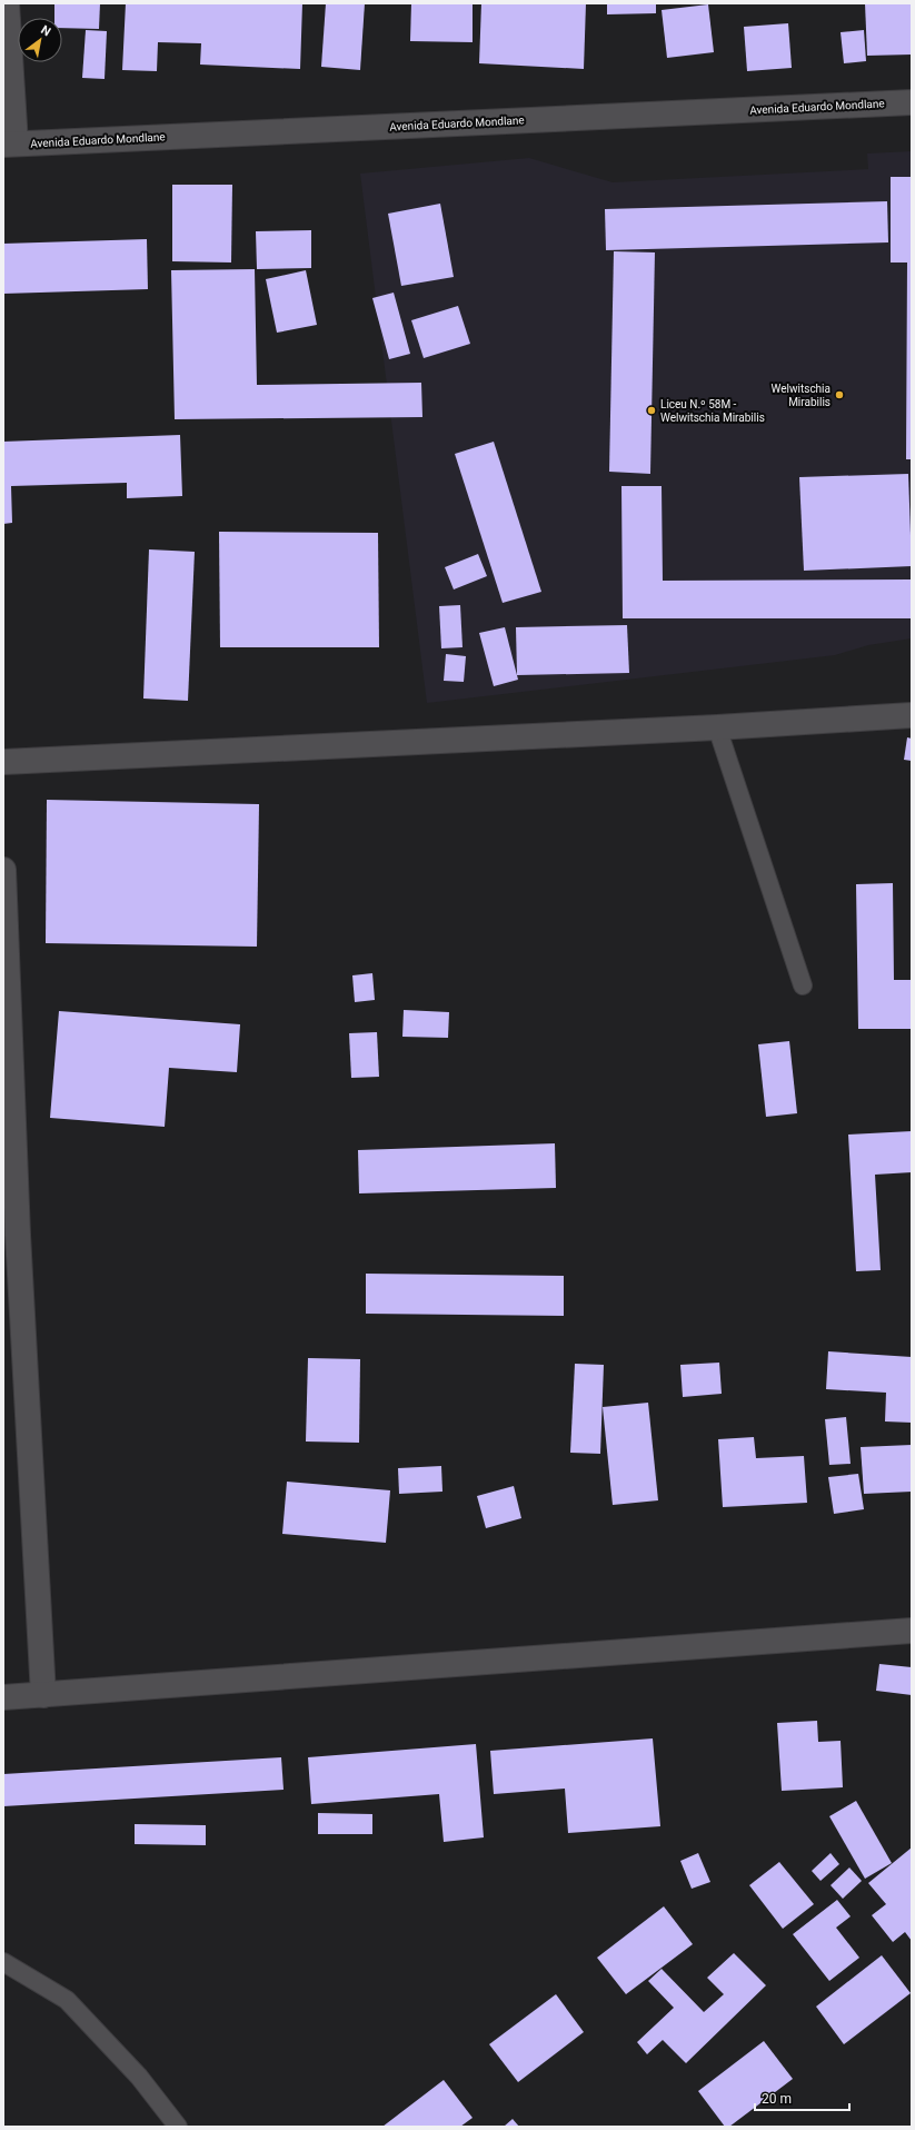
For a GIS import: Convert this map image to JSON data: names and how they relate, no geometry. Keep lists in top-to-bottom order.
{
  "streets": {
    "street": ["Avenida Eduardo Mondlane"]
  },
  "places": ["Welwitschia Mirabilis", "Liceu N.º 58M - Welwitschia Mirabilis"],
  "scale_bar": "20 m",
  "north": "top right"
}
